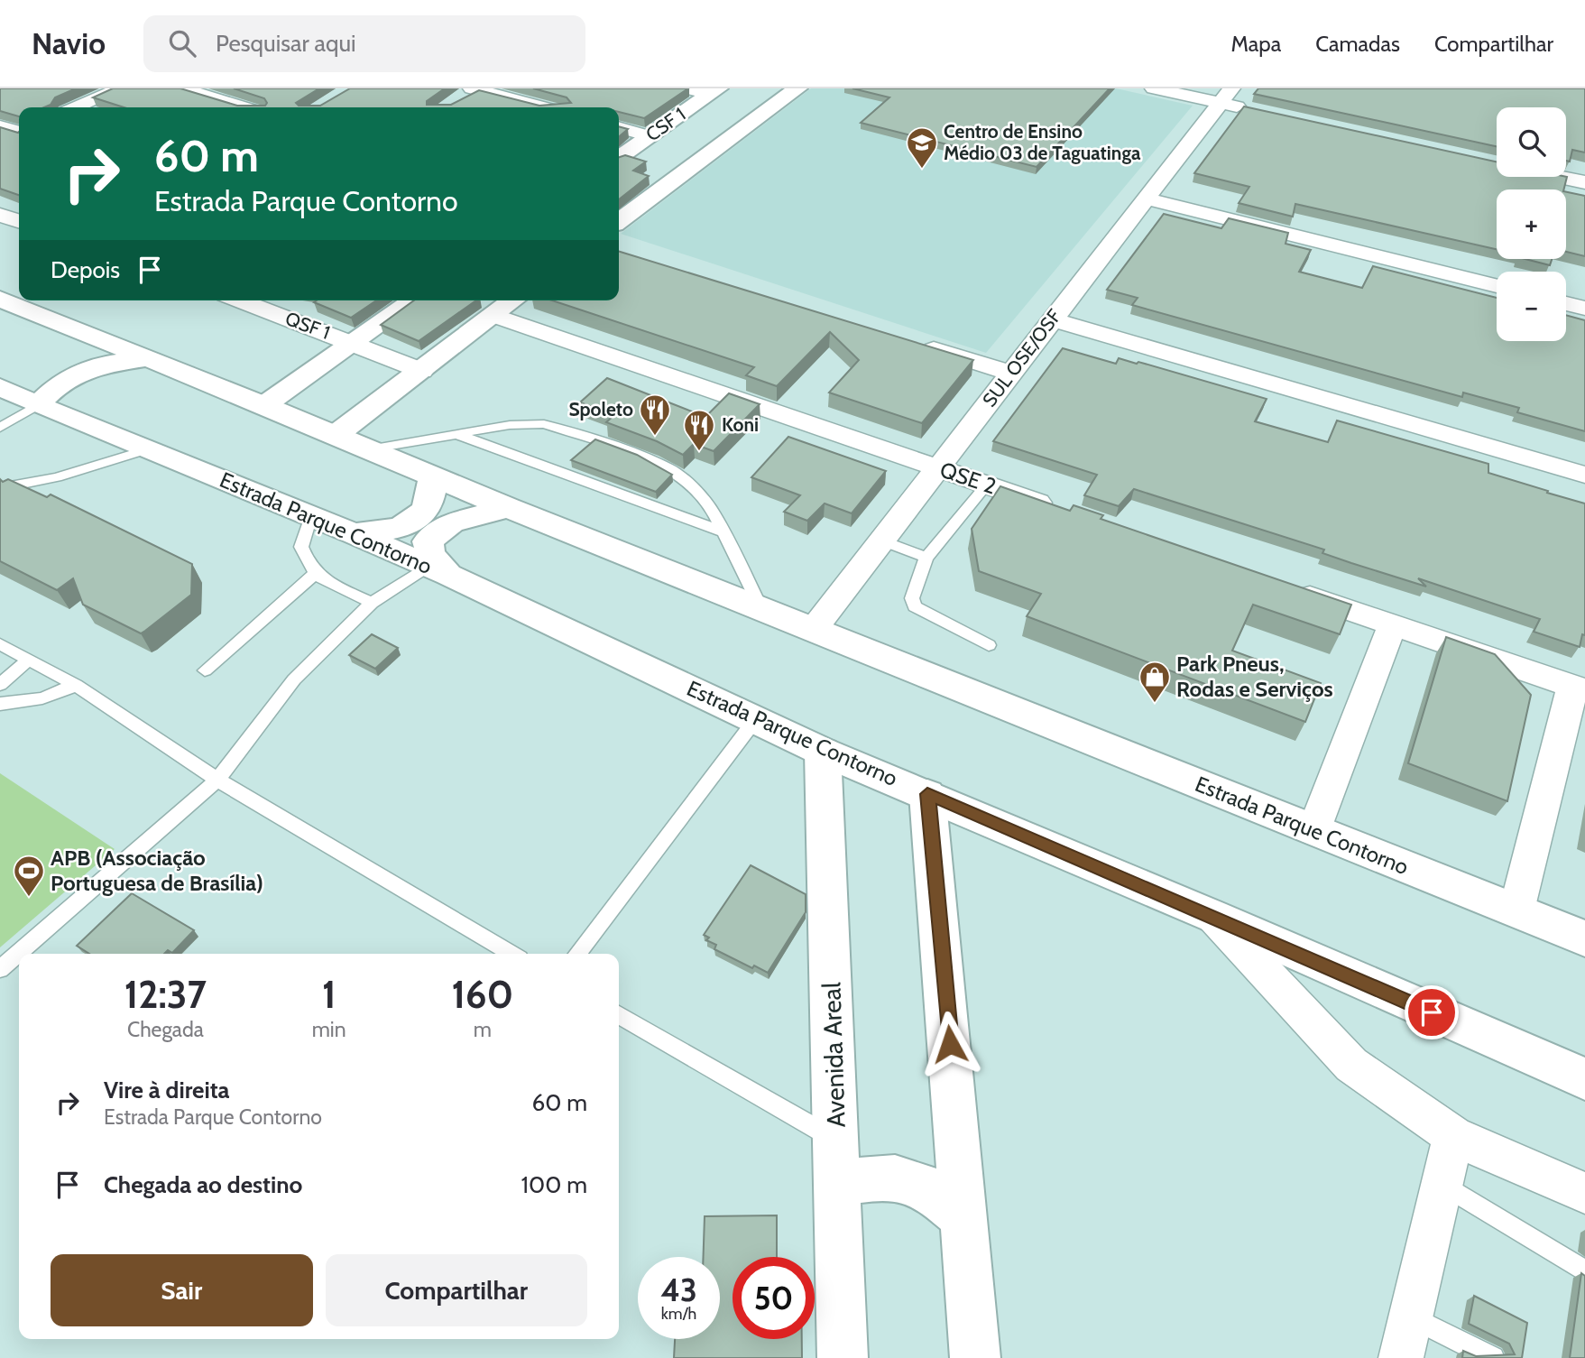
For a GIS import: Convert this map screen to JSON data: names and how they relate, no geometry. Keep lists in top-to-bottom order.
{
  "streets": {
    "main road": ["CSF 1", "Estrada Parque Contorno", "Avenida Areal"],
    "street": ["QSF 1", "SUL OSE/OSF", "QSE 2"]
  },
  "crossings": [
    ["SUL OSE/OSF", "QSE 2"],
    ["SUL OSE/OSF", "Estrada Parque Contorno"],
    ["Estrada Parque Contorno", "Avenida Areal"]
  ],
  "places": {
    "school or university": ["Centro de Ensino Médio 03 de Taguatinga"],
    "restaurant": ["Spoleto", "Koni"],
    "shop": ["Park Pneus, Rodas e Serviços"],
    "sports": ["APB (Associação Portuguesa de Brasília)"]
  },
  "page": {
    "header": "Navio",
    "search": "Pesquisar aqui",
    "nav": ["Mapa", "Camadas", "Compartilhar"],
    "map_buttons": ["+", "−"],
    "turn": ["60 m", "Estrada Parque Contorno"],
    "then": "Depois",
    "eta": [
      "12:37",
      "Chegada",
      "1",
      "min",
      "160",
      "m"
    ],
    "list": [
      {
        "name": "Vire à direita",
        "note": "Estrada Parque Contorno",
        "value": "60 m"
      },
      {
        "name": "Chegada ao destino",
        "value": "100 m"
      }
    ],
    "buttons": ["Sair", "Compartilhar"],
    "speed": "43 km/h",
    "limit": "50"
  }
}
